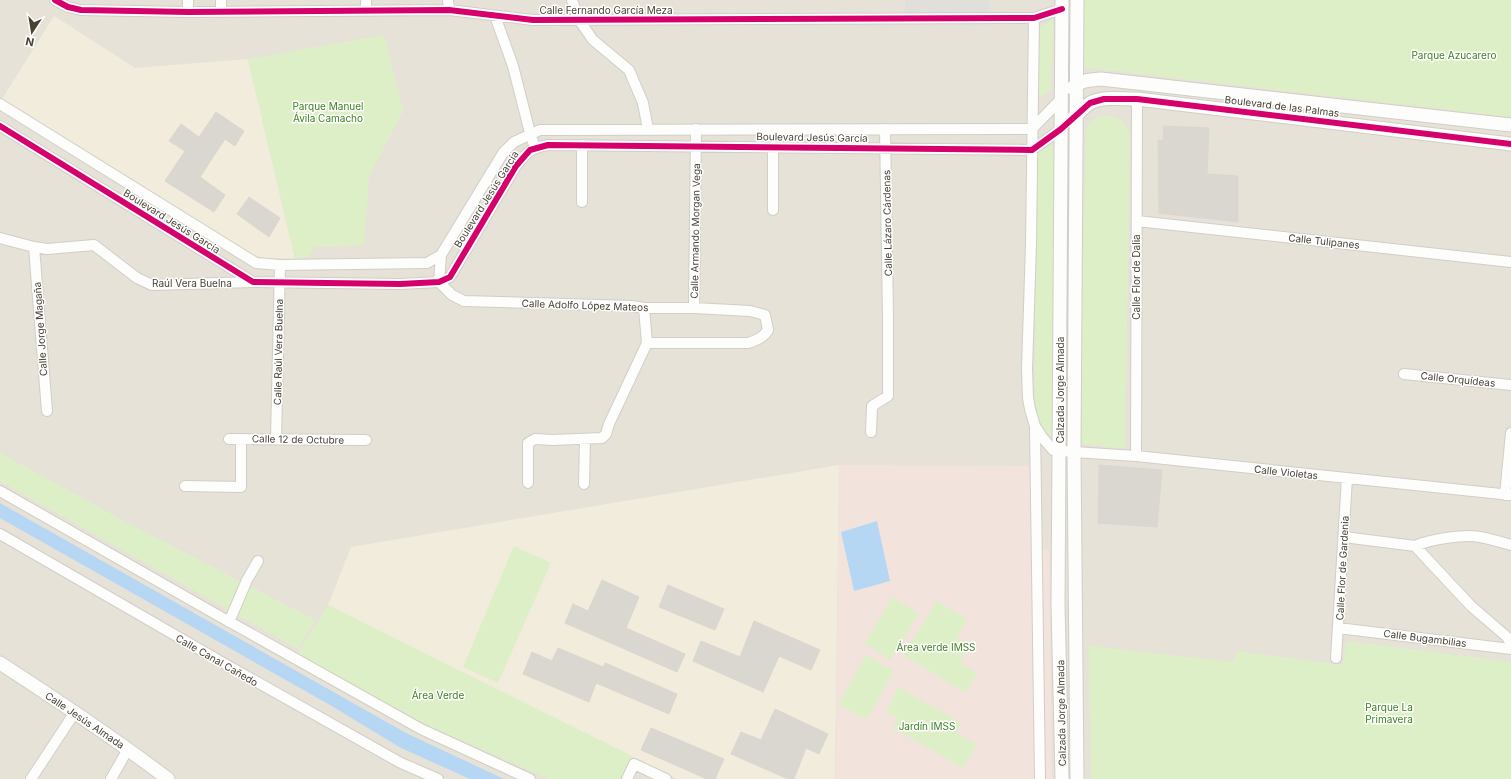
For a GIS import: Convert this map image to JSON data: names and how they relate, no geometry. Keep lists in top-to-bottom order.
{
  "streets": {
    "street": [
      "Calle Fernando García Meza",
      "Boulevard de las Palmas",
      "Boulevard Jesús García",
      "Calle Lázaro Cárdenas",
      "Calle Armando Morgan Vega",
      "Calle Tulipanes",
      "Calle Flor de Dalia",
      "Raúl Vera Buelna",
      "Calle Adolfo López Mateos",
      "Calle Jorge Magaña",
      "Calle Raúl Vera Buelna",
      "Calle Orquídeas",
      "Calzada Jorge Almada",
      "Calle 12 de Octubre",
      "Calle Violetas",
      "Calle Flor de Gardenia",
      "Calle Bugambilias",
      "Calle Canal Cañedo",
      "Calle Jesús Almada"
    ]
  },
  "crossings": [
    ["Calle Fernando García Meza", "Calzada Jorge Almada"],
    ["Boulevard de las Palmas", "Calle Flor de Dalia"],
    ["Boulevard de las Palmas", "Calzada Jorge Almada"],
    ["Boulevard Jesús García", "Calle Lázaro Cárdenas"],
    ["Boulevard Jesús García", "Calle Armando Morgan Vega"],
    ["Boulevard Jesús García", "Raúl Vera Buelna"],
    ["Boulevard Jesús García", "Calle Adolfo López Mateos"],
    ["Boulevard Jesús García", "Calle Raúl Vera Buelna"],
    ["Calle Armando Morgan Vega", "Calle Adolfo López Mateos"],
    ["Calle Tulipanes", "Calle Flor de Dalia"],
    ["Calle Flor de Dalia", "Calle Violetas"],
    ["Raúl Vera Buelna", "Calle Jorge Magaña"],
    ["Calle Raúl Vera Buelna", "Calle 12 de Octubre"],
    ["Calzada Jorge Almada", "Calle Violetas"],
    ["Calle Violetas", "Calle Flor de Gardenia"],
    ["Calle Flor de Gardenia", "Calle Bugambilias"]
  ],
  "parks": [
    "Parque Azucarero",
    "Parque Manuel Ávila Camacho",
    "Área verde IMSS",
    "Área Verde",
    "Parque La Primavera",
    "Jardín IMSS"
  ],
  "north": "bottom"
}
